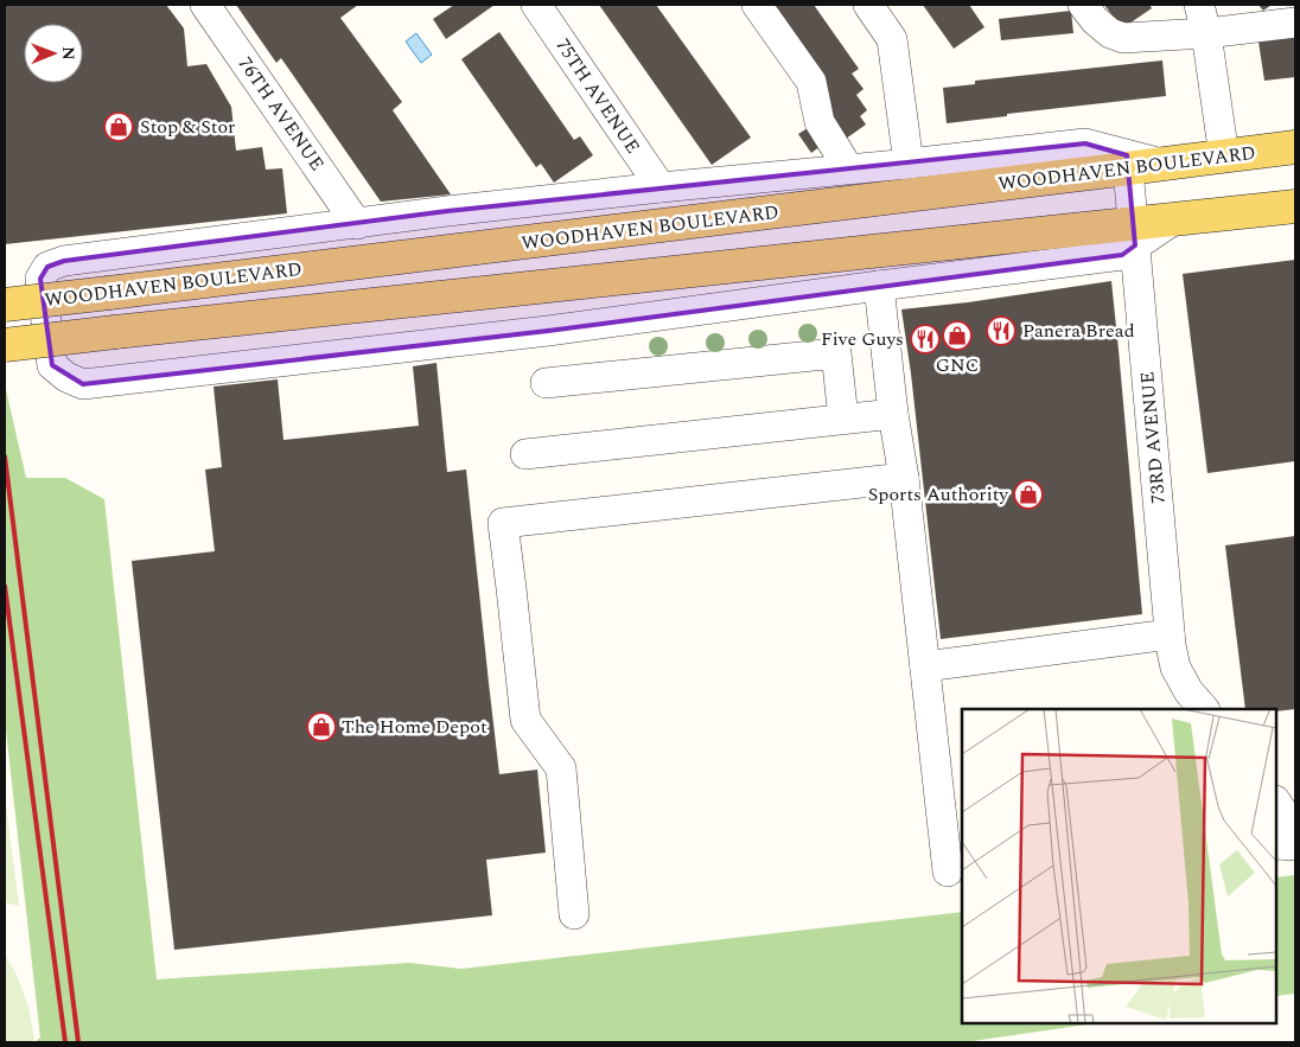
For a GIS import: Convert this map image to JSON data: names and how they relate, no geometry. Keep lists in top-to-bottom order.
{
  "streets": {
    "main road": ["WOODHAVEN BOULEVARD"],
    "street": ["75TH AVENUE", "76TH AVENUE", "73RD AVENUE"]
  },
  "crossings": [
    ["WOODHAVEN BOULEVARD", "73RD AVENUE"]
  ],
  "places": {
    "shop": [
      "Stop & Stor",
      "GNC",
      "Sports Authority",
      "The Home Depot"
    ],
    "restaurant": ["Panera Bread", "Five Guys"]
  },
  "north": "right"
}
